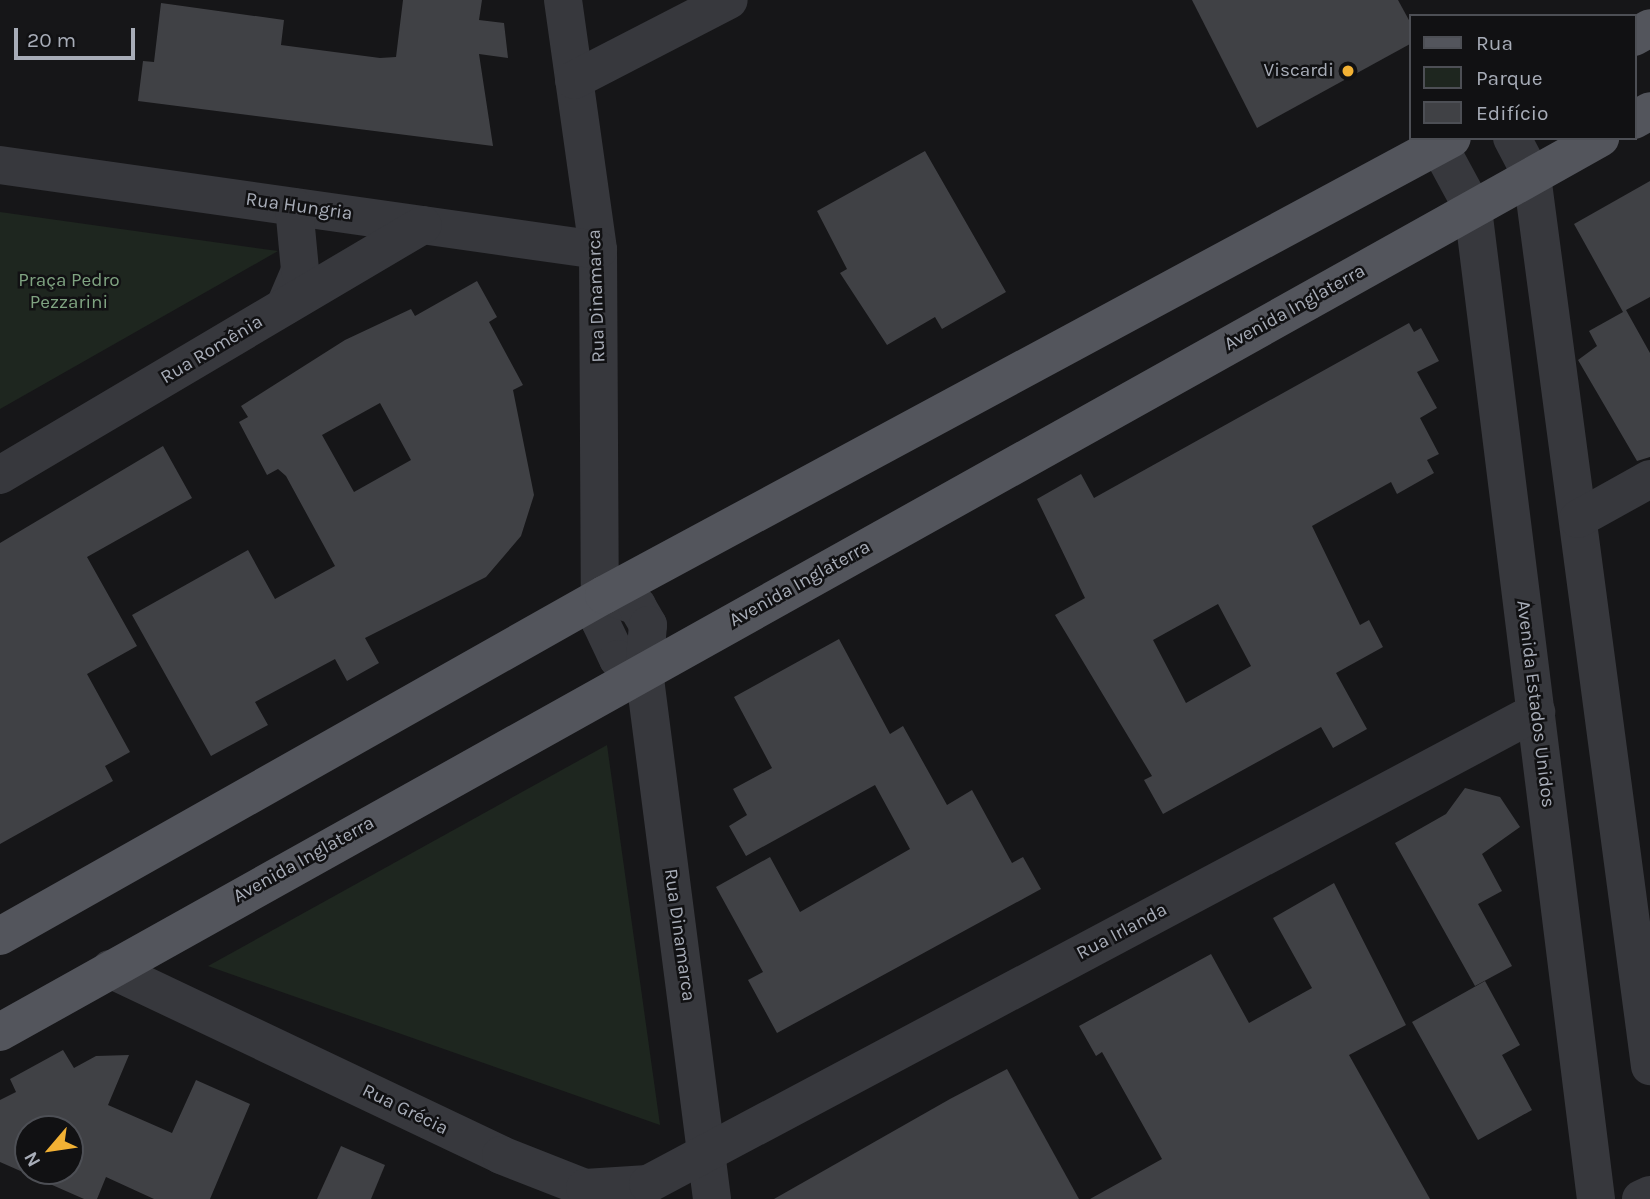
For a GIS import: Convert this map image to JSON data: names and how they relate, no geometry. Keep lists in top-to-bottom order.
{
  "streets": {
    "main road": ["Avenida Inglaterra"],
    "street": [
      "Rua Hungria",
      "Rua Dinamarca",
      "Rua Romênia",
      "Avenida Estados Unidos",
      "Rua Irlanda",
      "Rua Grécia"
    ]
  },
  "crossings": [
    ["Rua Hungria", "Rua Dinamarca"],
    ["Rua Hungria", "Rua Romênia"],
    ["Rua Dinamarca", "Avenida Inglaterra"],
    ["Rua Dinamarca", "Rua Irlanda"],
    ["Rua Dinamarca", "Rua Grécia"],
    ["Avenida Inglaterra", "Avenida Estados Unidos"],
    ["Avenida Inglaterra", "Rua Grécia"],
    ["Avenida Estados Unidos", "Rua Irlanda"],
    ["Rua Irlanda", "Rua Grécia"]
  ],
  "parks": ["Praça Pedro Pezzarini"],
  "places": ["Viscardi"],
  "legend": ["Rua", "Parque", "Edifício"],
  "scale_bar": "20 m",
  "north": "bottom left"
}
